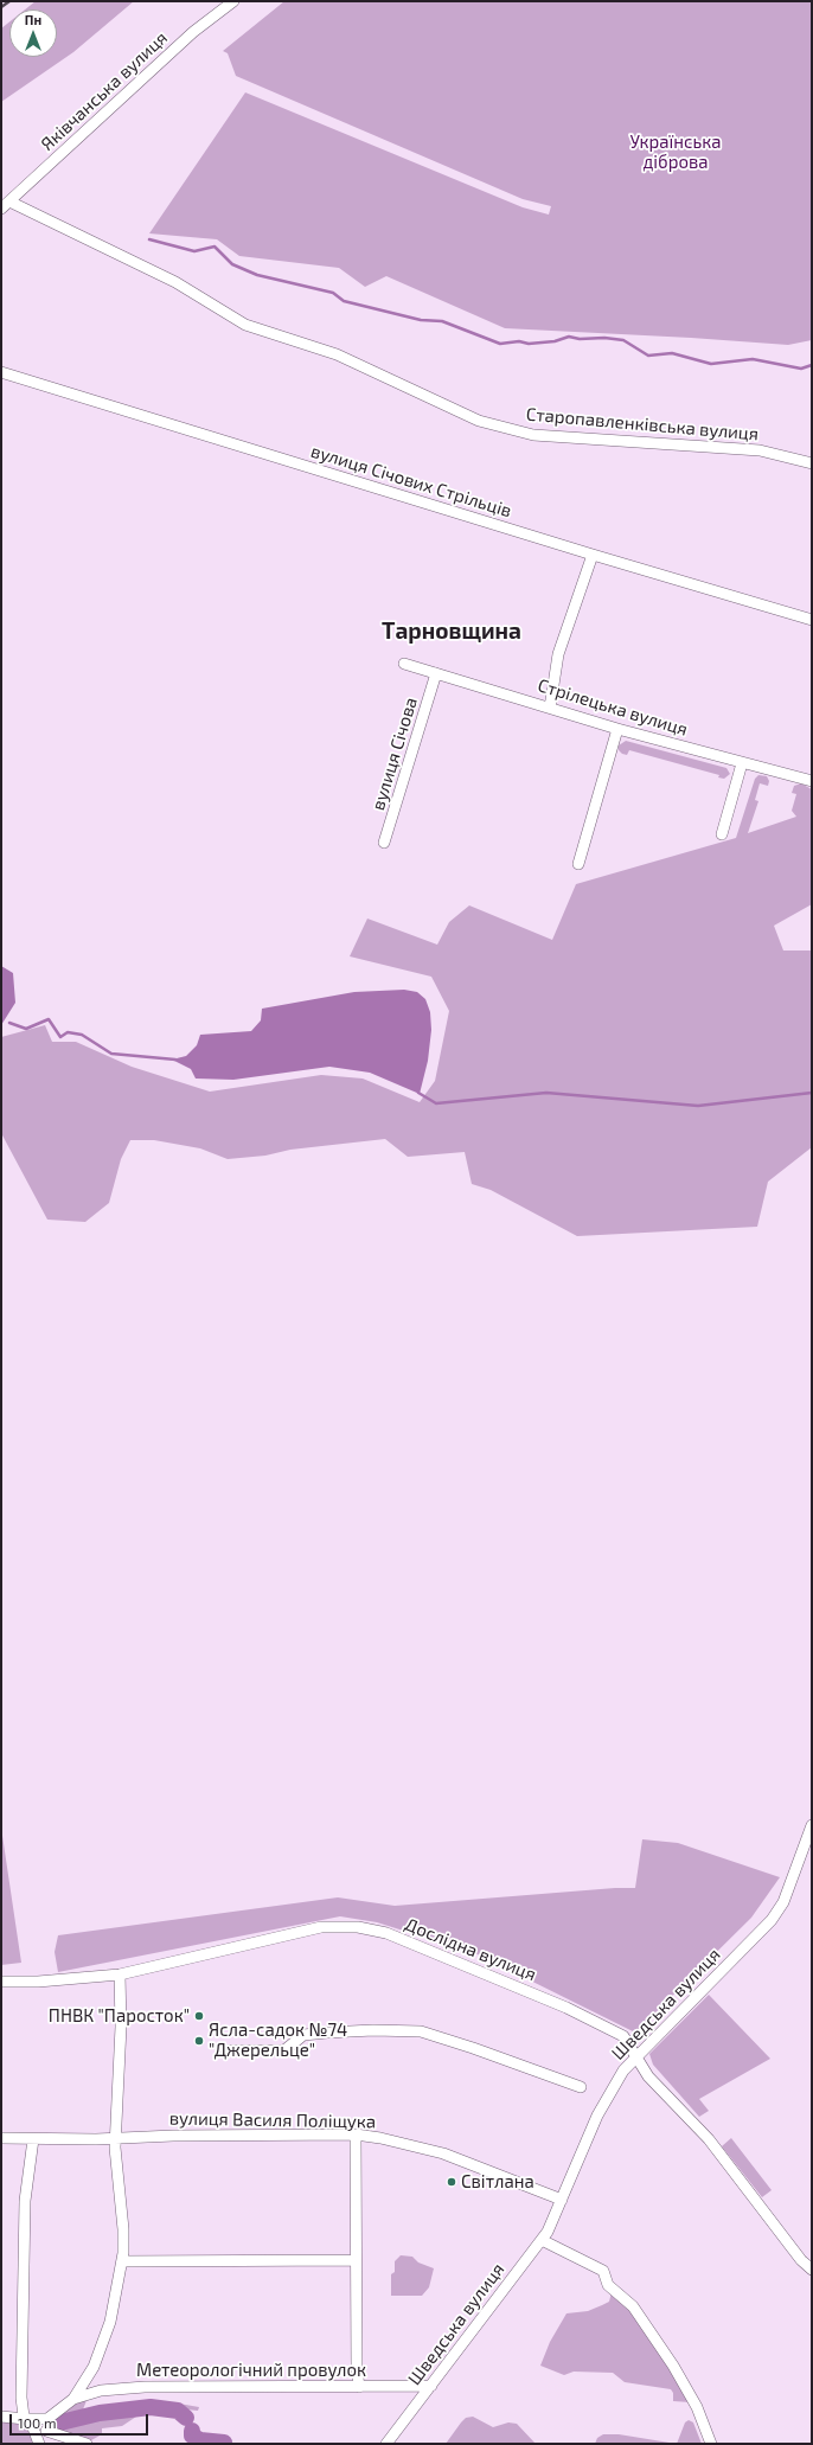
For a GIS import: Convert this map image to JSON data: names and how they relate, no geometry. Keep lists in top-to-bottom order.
{
  "streets": {
    "street": [
      "Яківчанська вулиця",
      "Старопавленківська вулиця",
      "вулиця Січових Стрільців",
      "Стрілецька вулиця",
      "вулиця Січова",
      "Дослідна вулиця",
      "Шведська вулиця",
      "вулиця Василя Поліщука",
      "Метеорологічний провулок"
    ]
  },
  "crossings": [
    ["Яківчанська вулиця", "Старопавленківська вулиця"],
    ["Стрілецька вулиця", "вулиця Січова"],
    ["Дослідна вулиця", "Шведська вулиця"],
    ["Шведська вулиця", "вулиця Василя Поліщука"],
    ["Шведська вулиця", "Метеорологічний провулок"]
  ],
  "districts": ["Тарновщина"],
  "parks": ["Українська діброва"],
  "places": ["ПНВК \"Паросток\"", "Ясла-садок №74 \"Джерельце\"", "Світлана"],
  "scale_bar": "100 m",
  "north": "top"
}
